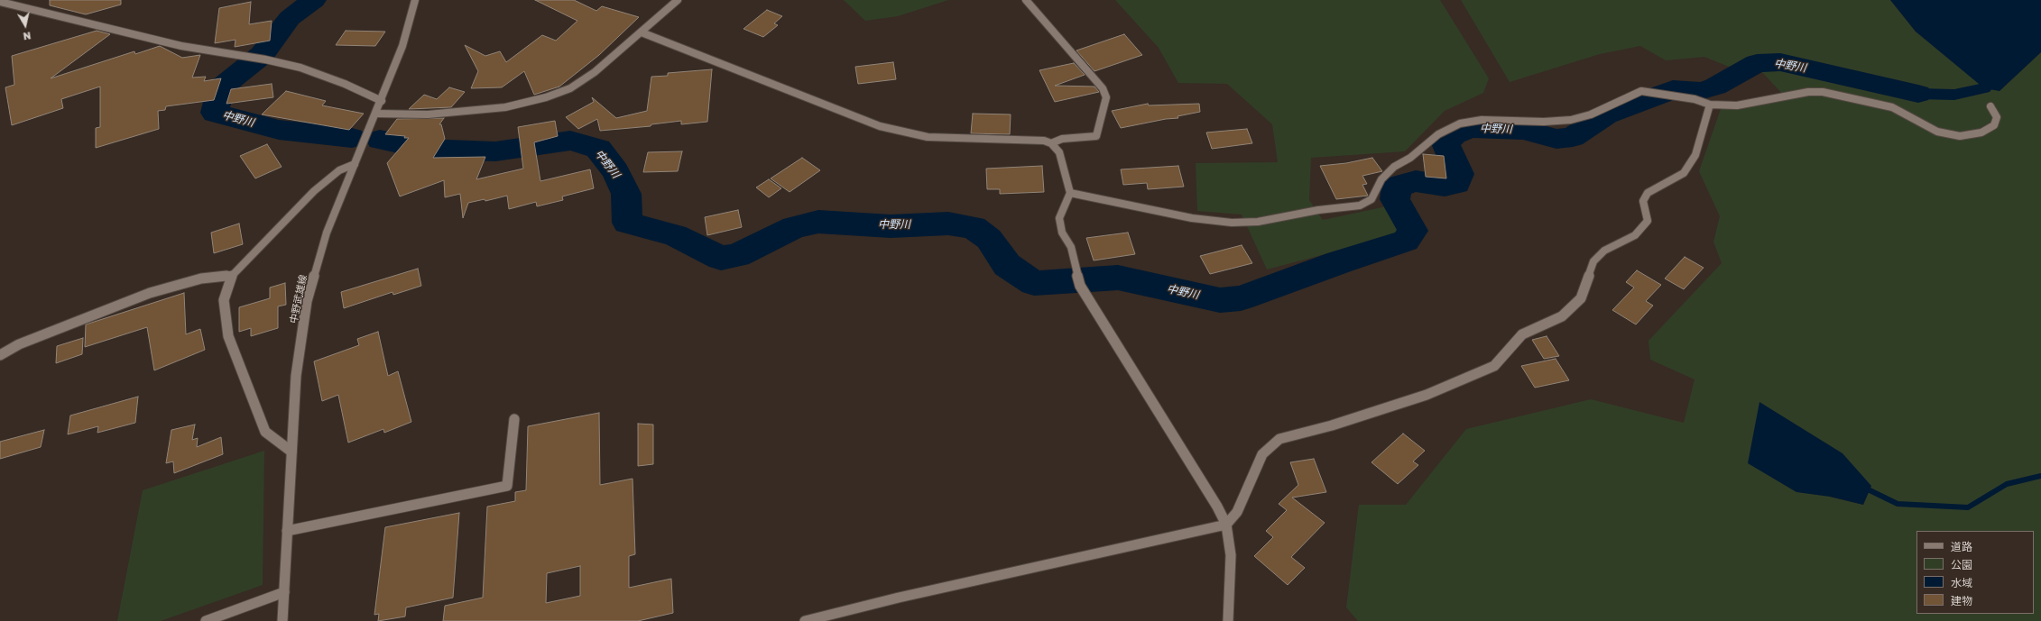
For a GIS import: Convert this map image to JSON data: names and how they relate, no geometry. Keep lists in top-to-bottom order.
{
  "streets": {
    "street": ["中野武雄線"]
  },
  "water": ["中野川"],
  "legend": [
    "道路",
    "公園",
    "水域",
    "建物"
  ],
  "north": "bottom"
}
